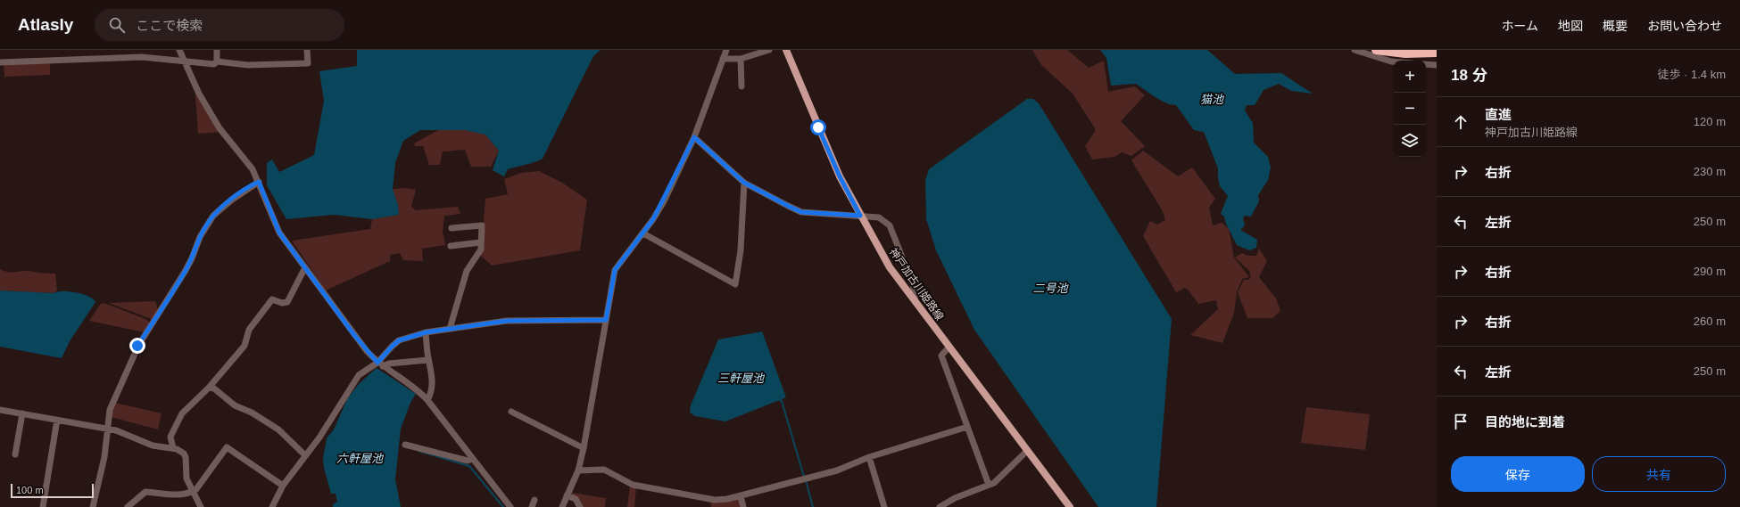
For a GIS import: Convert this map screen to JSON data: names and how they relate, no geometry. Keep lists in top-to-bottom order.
{
  "streets": {
    "main road": ["神戸加古川姫路線"]
  },
  "water": [
    "猫池",
    "二号池",
    "三軒屋池",
    "六軒屋池"
  ],
  "scale_bar": "100 m",
  "page": {
    "header": "Atlasly",
    "search": "ここで検索",
    "nav": [
      "ホーム",
      "地図",
      "概要",
      "お問い合わせ"
    ],
    "heading": ["18 分", "徒歩 · 1.4 km"],
    "map_buttons": ["+", "−"],
    "list": [
      ["直進", "神戸加古川姫路線", "120 m"],
      ["右折", "230 m"],
      ["左折", "250 m"],
      ["右折", "290 m"],
      ["右折", "260 m"],
      ["左折", "250 m"],
      "目的地に到着"
    ],
    "buttons": ["保存", "共有"],
    "scale": "100 m"
  }
}
